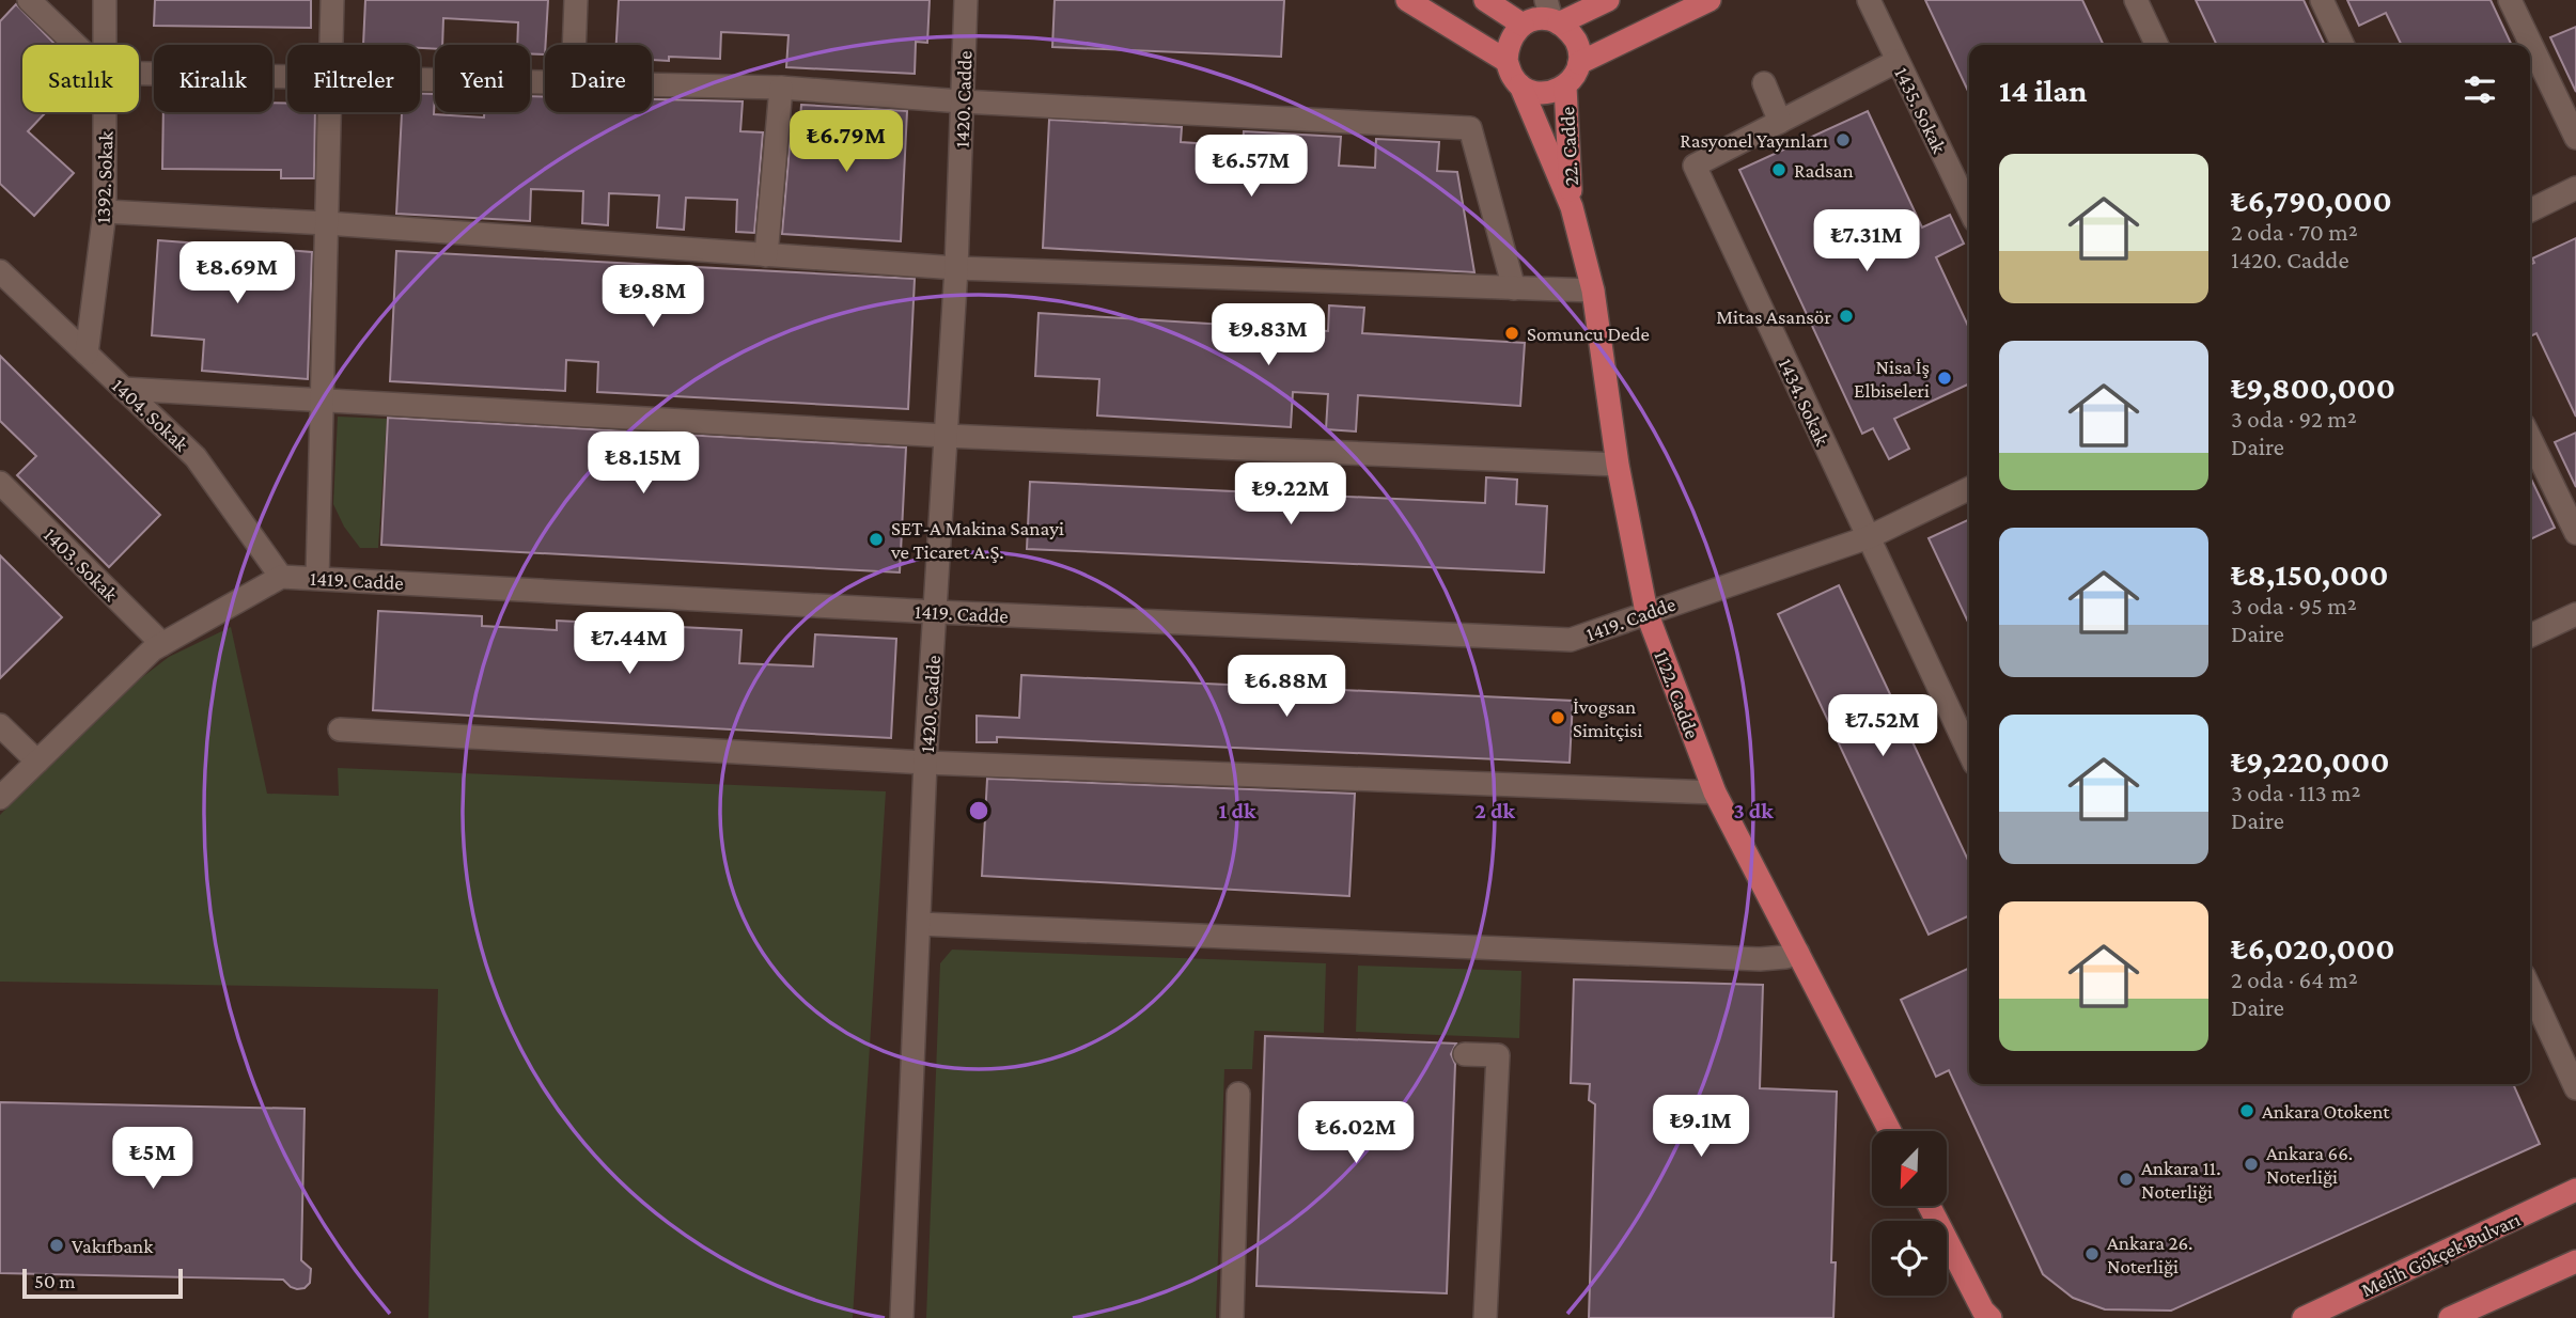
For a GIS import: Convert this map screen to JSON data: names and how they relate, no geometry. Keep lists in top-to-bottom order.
{
  "streets": {
    "main road": ["22. Cadde", "1122. Cadde", "Melih Gökçek Bulvarı"],
    "street": [
      "1420. Cadde",
      "1435. Sokak",
      "1392. Sokak",
      "1434. Sokak",
      "1404. Sokak",
      "1403. Sokak",
      "1419. Cadde"
    ]
  },
  "crossings": [
    ["1420. Cadde", "1419. Cadde"],
    ["1435. Sokak", "1434. Sokak"],
    ["22. Cadde", "1122. Cadde"],
    ["1392. Sokak", "1404. Sokak"],
    ["1434. Sokak", "1419. Cadde"],
    ["1404. Sokak", "1419. Cadde"],
    ["1403. Sokak", "1419. Cadde"],
    ["1419. Cadde", "1122. Cadde"]
  ],
  "places": [
    "Rasyonel Yayınları",
    "Radsan",
    "Mitas Asansör",
    "Somuncu Dede",
    "Nisa İş Elbiseleri",
    "SET-A Makina Sanayi ve Ticaret A.Ş.",
    "İvogsan Simitçisi",
    "Ankara Otokent",
    "Ankara 66. Noterliği",
    "Ankara 11. Noterliği",
    "Vakıfbank",
    "Ankara 26. Noterliği"
  ],
  "scale_bar": "50 m",
  "north": "bottom left",
  "page": {
    "chip": [
      "Satılık",
      "Kiralık",
      "Filtreler",
      "Yeni",
      "Daire"
    ],
    "heading": "14 ilan",
    "price": [
      "₺6.79M",
      "₺6.57M",
      "₺7.31M",
      "₺8.69M",
      "₺9.8M",
      "₺9.83M",
      "₺8.15M",
      "₺9.22M",
      "₺7.44M",
      "₺6.88M",
      "₺7.52M",
      "₺9.1M",
      "₺6.02M",
      "₺5M"
    ],
    "list": [
      {
        "name": "₺6,790,000",
        "note": "2 oda · 70 m² · 1420. Cadde"
      },
      {
        "name": "₺9,800,000",
        "note": "3 oda · 92 m² · Daire"
      },
      {
        "name": "₺8,150,000",
        "note": "3 oda · 95 m² · Daire"
      },
      {
        "name": "₺9,220,000",
        "note": "3 oda · 113 m² · Daire"
      },
      {
        "name": "₺6,020,000",
        "note": "2 oda · 64 m² · Daire"
      }
    ],
    "scale": "50 m"
  },
  "rings": ["1 dk", "2 dk", "3 dk"]
}
